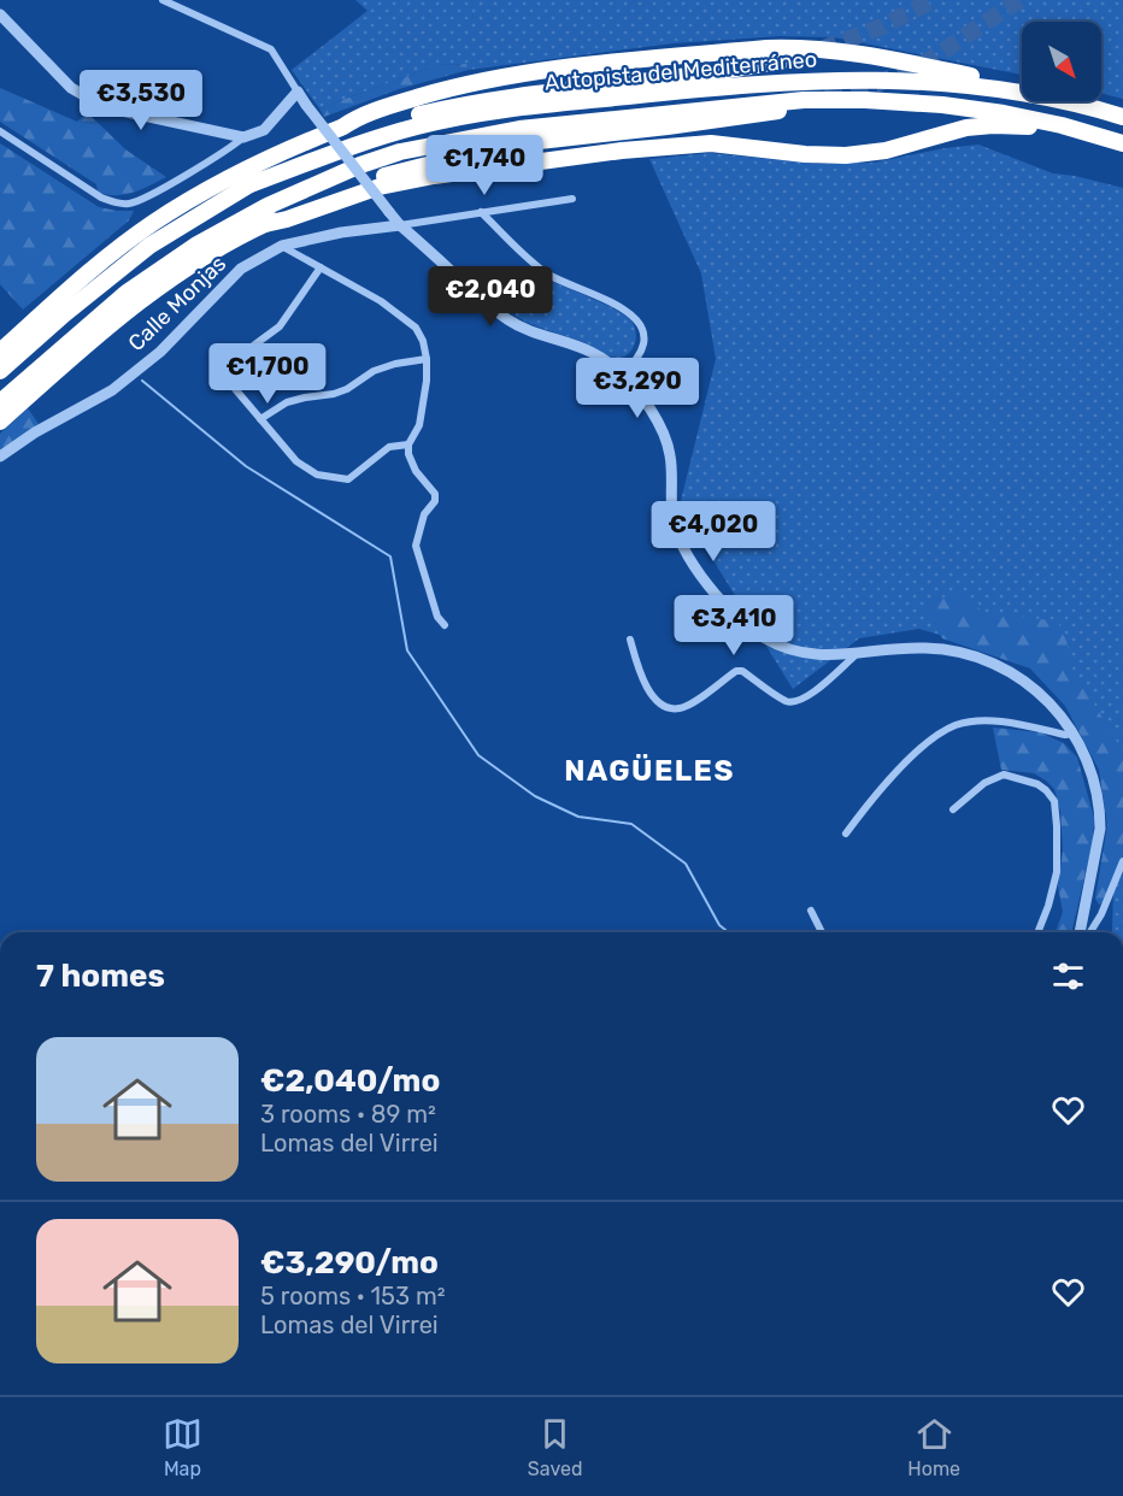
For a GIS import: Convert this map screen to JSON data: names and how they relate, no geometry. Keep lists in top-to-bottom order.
{
  "streets": {
    "highway": ["Autopista del Mediterráneo"],
    "street": ["Calle Monjas"]
  },
  "districts": ["NAGÜELES"],
  "north": "bottom right",
  "page": {
    "price": [
      "€3,530",
      "€1,740",
      "€2,040",
      "€1,700",
      "€3,290",
      "€4,020",
      "€3,410"
    ],
    "heading": "7 homes",
    "list": [
      {
        "name": "€2,040/mo",
        "note": "3 rooms · 89 m² · Lomas del Virrei"
      },
      {
        "name": "€3,290/mo",
        "note": "5 rooms · 153 m² · Lomas del Virrei"
      }
    ],
    "tabs": ["Map", "Saved", "Home"]
  }
}
